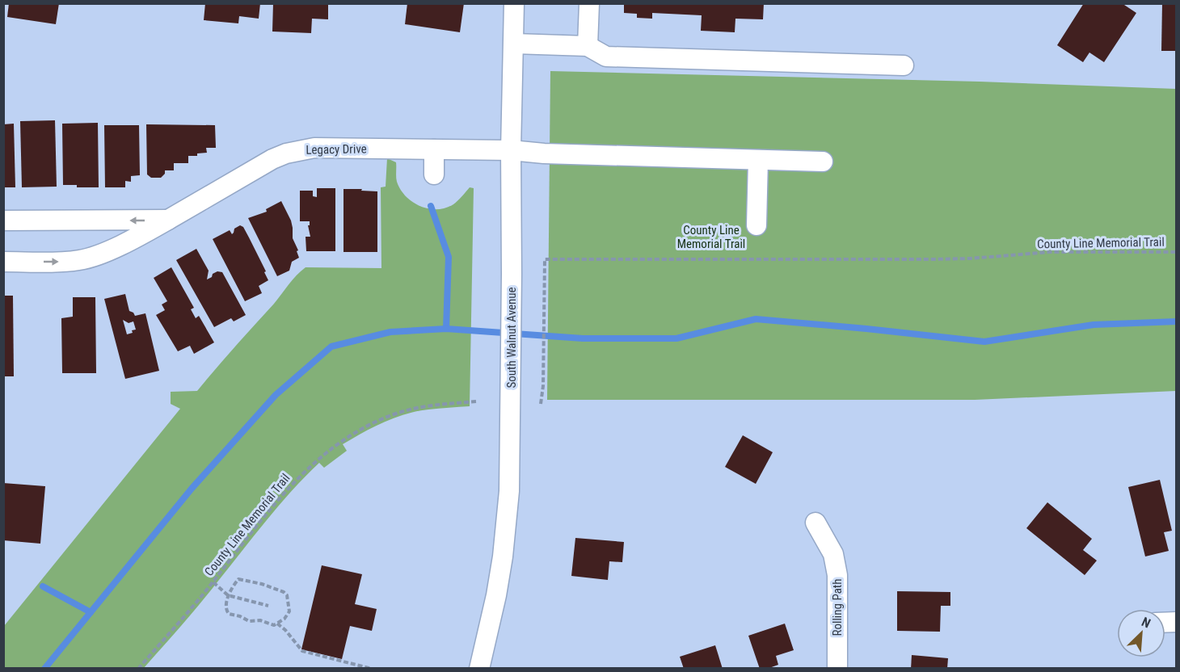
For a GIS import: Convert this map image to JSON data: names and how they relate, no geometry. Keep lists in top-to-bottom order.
{
  "streets": {
    "street": ["Legacy Drive", "South Walnut Avenue", "Rolling Path"],
    "path": ["County Line Memorial Trail"]
  },
  "crossings": [
    ["Legacy Drive", "South Walnut Avenue"]
  ],
  "parks": ["County Line Memorial Trail"],
  "north": "top right"
}
